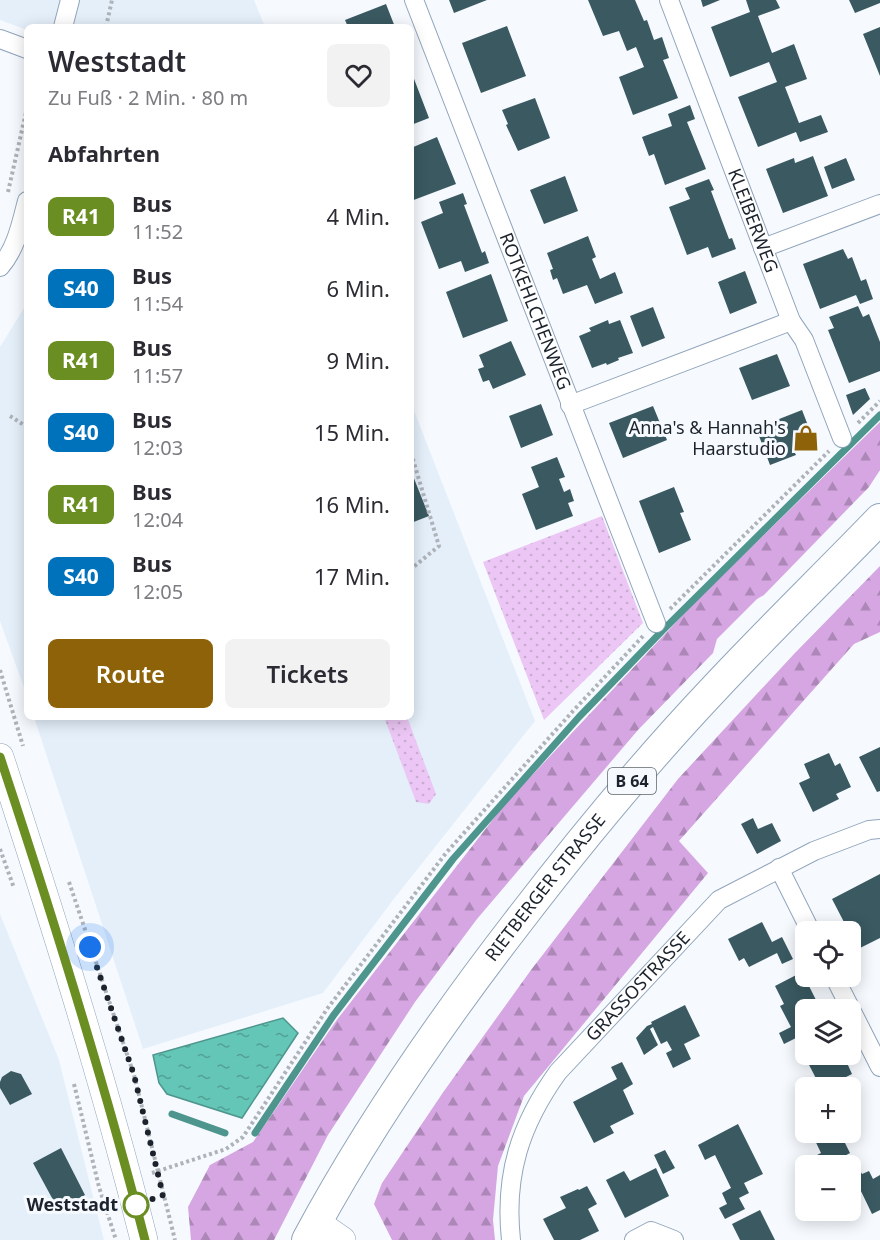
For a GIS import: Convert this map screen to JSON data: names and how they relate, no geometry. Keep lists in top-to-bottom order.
{
  "streets": {
    "main road": ["B 64", "RIETBERGER STRASSE"],
    "street": ["KLEIBERWEG", "ROTKEHLCHENWEG", "GRASSOSTRASSE"]
  },
  "places": {
    "shop": ["Anna's & Hannah's Haarstudio"],
    "other": ["Weststadt"]
  },
  "lines": ["bus line R41"],
  "page": {
    "heading": [
      ["Weststadt", "Zu Fuß · 2 Min. · 80 m"],
      "Abfahrten"
    ],
    "list": [
      {
        "mark": "R41",
        "name": "Bus",
        "note": "11:52",
        "value": "4 Min."
      },
      {
        "mark": "S40",
        "name": "Bus",
        "note": "11:54",
        "value": "6 Min."
      },
      {
        "mark": "R41",
        "name": "Bus",
        "note": "11:57",
        "value": "9 Min."
      },
      {
        "mark": "S40",
        "name": "Bus",
        "note": "12:03",
        "value": "15 Min."
      },
      {
        "mark": "R41",
        "name": "Bus",
        "note": "12:04",
        "value": "16 Min."
      },
      {
        "mark": "S40",
        "name": "Bus",
        "note": "12:05",
        "value": "17 Min."
      }
    ],
    "buttons": ["Route", "Tickets"],
    "map_buttons": ["+", "−"]
  }
}
